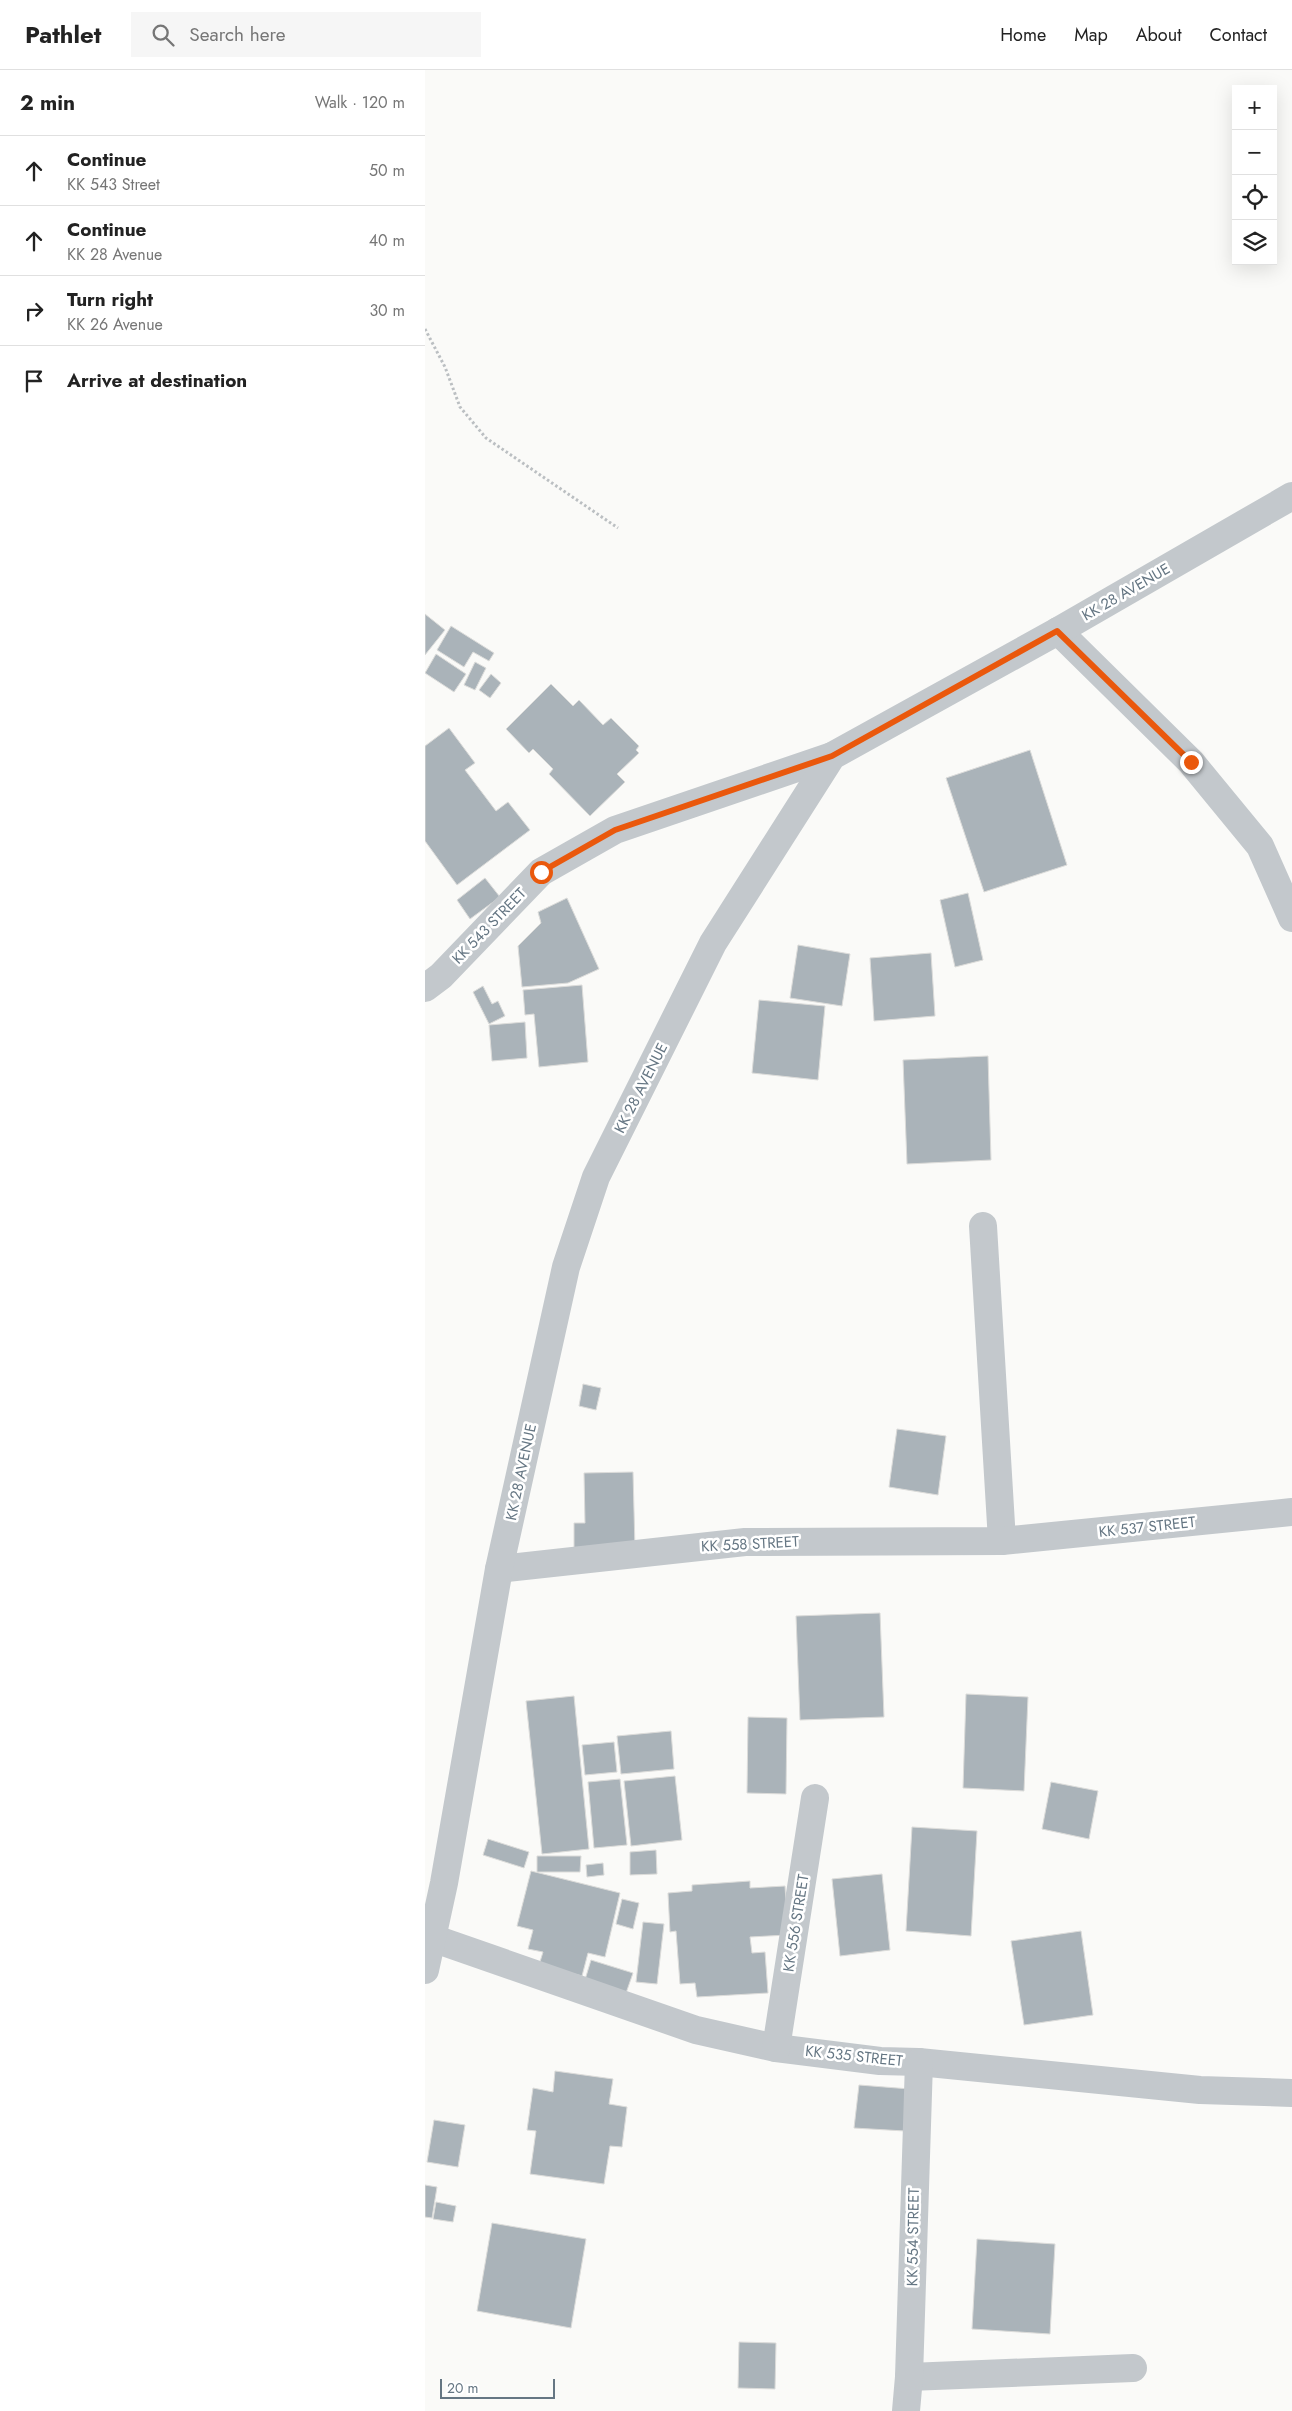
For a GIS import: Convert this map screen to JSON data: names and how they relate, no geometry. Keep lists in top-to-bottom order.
{
  "streets": {
    "street": [
      "KK 28 AVENUE",
      "KK 543 STREET",
      "KK 537 STREET",
      "KK 558 STREET",
      "KK 556 STREET",
      "KK 535 STREET",
      "KK 554 STREET"
    ]
  },
  "crossings": [
    ["KK 28 AVENUE", "KK 543 STREET"],
    ["KK 28 AVENUE", "KK 558 STREET"],
    ["KK 28 AVENUE", "KK 535 STREET"],
    ["KK 537 STREET", "KK 558 STREET"],
    ["KK 556 STREET", "KK 535 STREET"],
    ["KK 535 STREET", "KK 554 STREET"]
  ],
  "scale_bar": "20 m",
  "page": {
    "header": "Pathlet",
    "search": "Search here",
    "nav": [
      "Home",
      "Map",
      "About",
      "Contact"
    ],
    "heading": ["2 min", "Walk · 120 m"],
    "map_buttons": ["+", "−"],
    "list": [
      ["Continue", "KK 543 Street", "50 m"],
      ["Continue", "KK 28 Avenue", "40 m"],
      ["Turn right", "KK 26 Avenue", "30 m"],
      "Arrive at destination"
    ],
    "scale": "20 m"
  }
}
